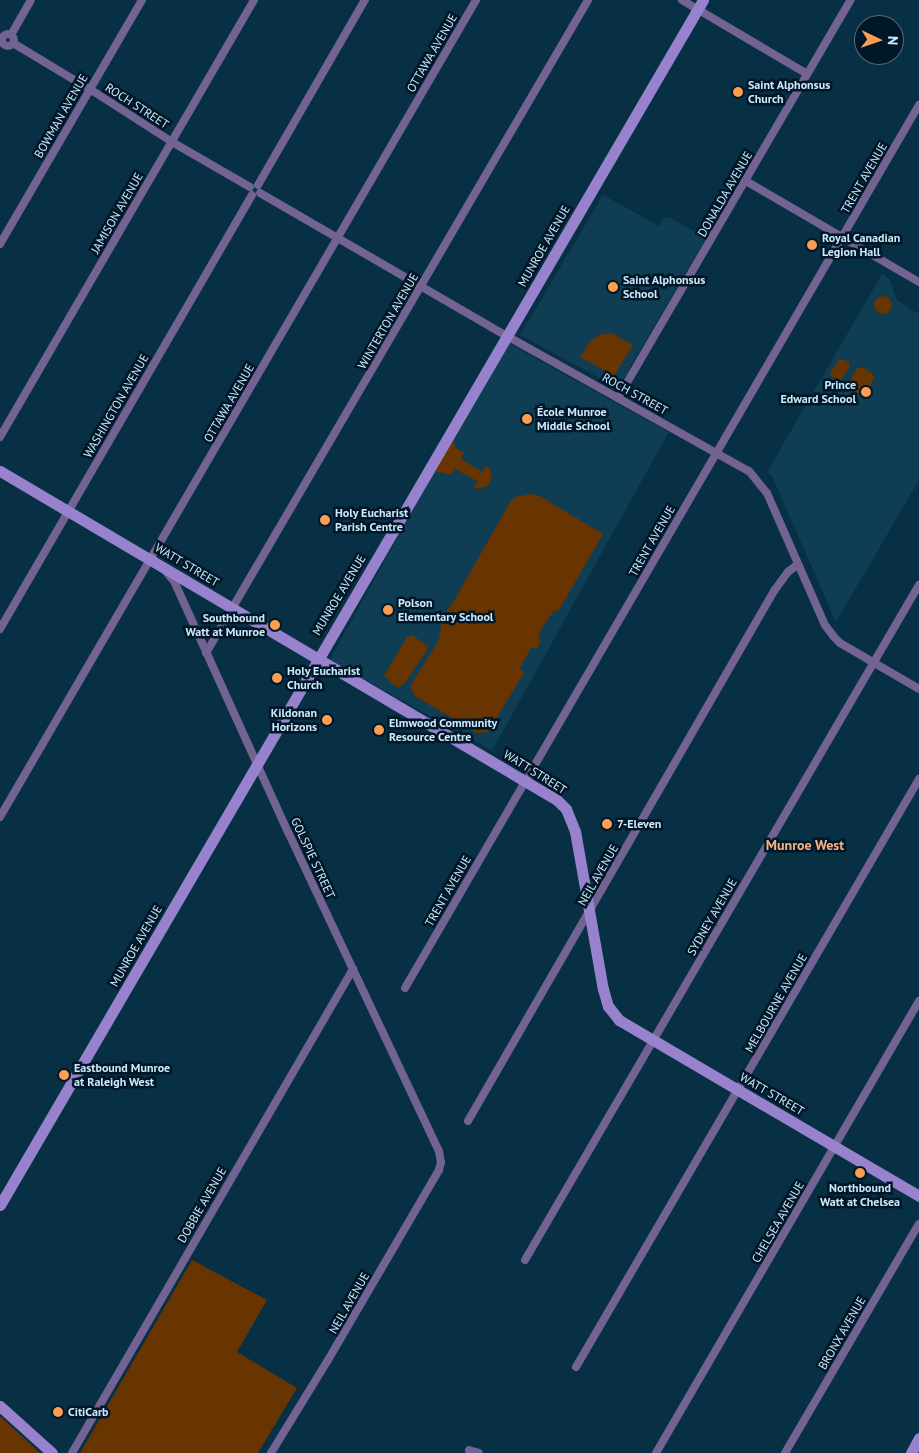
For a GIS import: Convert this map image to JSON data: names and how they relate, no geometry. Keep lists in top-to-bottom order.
{
  "streets": {
    "street": [
      "OTTAWA AVENUE",
      "ROCH STREET",
      "BOWMAN AVENUE",
      "TRENT AVENUE",
      "DONALDA AVENUE",
      "JAMISON AVENUE",
      "MUNROE AVENUE",
      "WINTERTON AVENUE",
      "WASHINGTON AVENUE",
      "WATT STREET",
      "GOLSPIE STREET",
      "NEIL AVENUE",
      "SYDNEY AVENUE",
      "MELBOURNE AVENUE",
      "DOBBIE AVENUE",
      "CHELSEA AVENUE",
      "BRONX AVENUE"
    ]
  },
  "crossings": [
    ["OTTAWA AVENUE", "ROCH STREET"],
    ["OTTAWA AVENUE", "WATT STREET"],
    ["ROCH STREET", "BOWMAN AVENUE"],
    ["ROCH STREET", "TRENT AVENUE"],
    ["ROCH STREET", "DONALDA AVENUE"],
    ["ROCH STREET", "JAMISON AVENUE"],
    ["ROCH STREET", "MUNROE AVENUE"],
    ["ROCH STREET", "WINTERTON AVENUE"],
    ["ROCH STREET", "WASHINGTON AVENUE"],
    ["ROCH STREET", "NEIL AVENUE"],
    ["ROCH STREET", "SYDNEY AVENUE"],
    ["TRENT AVENUE", "WATT STREET"],
    ["MUNROE AVENUE", "WATT STREET"],
    ["MUNROE AVENUE", "GOLSPIE STREET"],
    ["WINTERTON AVENUE", "WATT STREET"],
    ["WINTERTON AVENUE", "GOLSPIE STREET"],
    ["WASHINGTON AVENUE", "WATT STREET"],
    ["WATT STREET", "GOLSPIE STREET"],
    ["WATT STREET", "NEIL AVENUE"],
    ["WATT STREET", "SYDNEY AVENUE"],
    ["WATT STREET", "MELBOURNE AVENUE"],
    ["WATT STREET", "CHELSEA AVENUE"],
    ["GOLSPIE STREET", "NEIL AVENUE"],
    ["GOLSPIE STREET", "DOBBIE AVENUE"]
  ],
  "districts": ["Munroe West"],
  "places": [
    "Saint Alphonsus Church",
    "Royal Canadian Legion Hall",
    "Saint Alphonsus School",
    "Prince Edward School",
    "École Munroe Middle School",
    "Holy Eucharist Parish Centre",
    "Polson Elementary School",
    "Southbound Watt at Munroe",
    "Holy Eucharist Church",
    "Kildonan Horizons",
    "Elmwood Community Resource Centre",
    "7-Eleven",
    "Eastbound Munroe at Raleigh West",
    "Northbound Watt at Chelsea",
    "CitiCarb"
  ],
  "north": "right"
}
